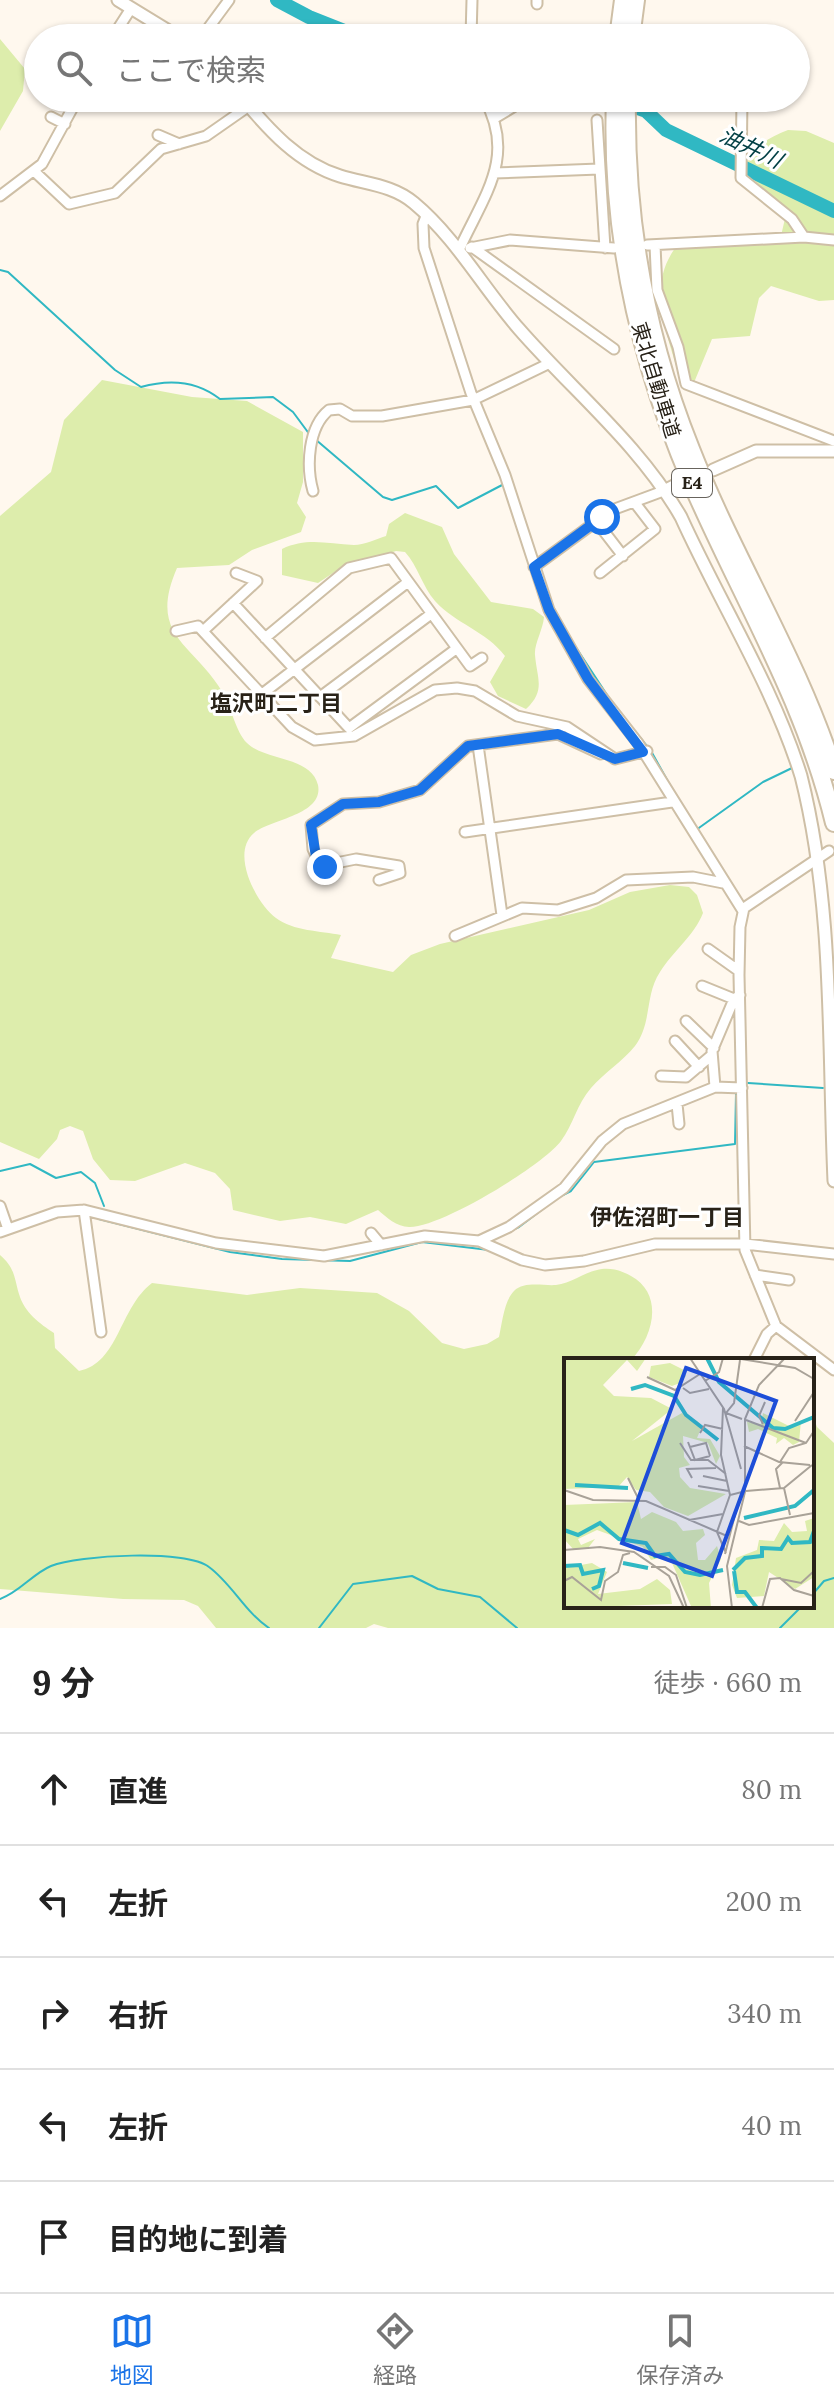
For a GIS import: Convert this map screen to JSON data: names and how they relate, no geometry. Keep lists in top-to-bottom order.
{
  "streets": {
    "highway": ["東北自動車道", "E4"]
  },
  "districts": ["塩沢町二丁目", "伊佐沼町一丁目"],
  "water": ["油井川"],
  "page": {
    "search": "ここで検索",
    "heading": ["9 分", "徒歩 · 660 m"],
    "list": [
      ["直進", "80 m"],
      ["左折", "200 m"],
      ["右折", "340 m"],
      ["左折", "40 m"],
      "目的地に到着"
    ],
    "nav": ["地図", "経路", "保存済み"]
  }
}
